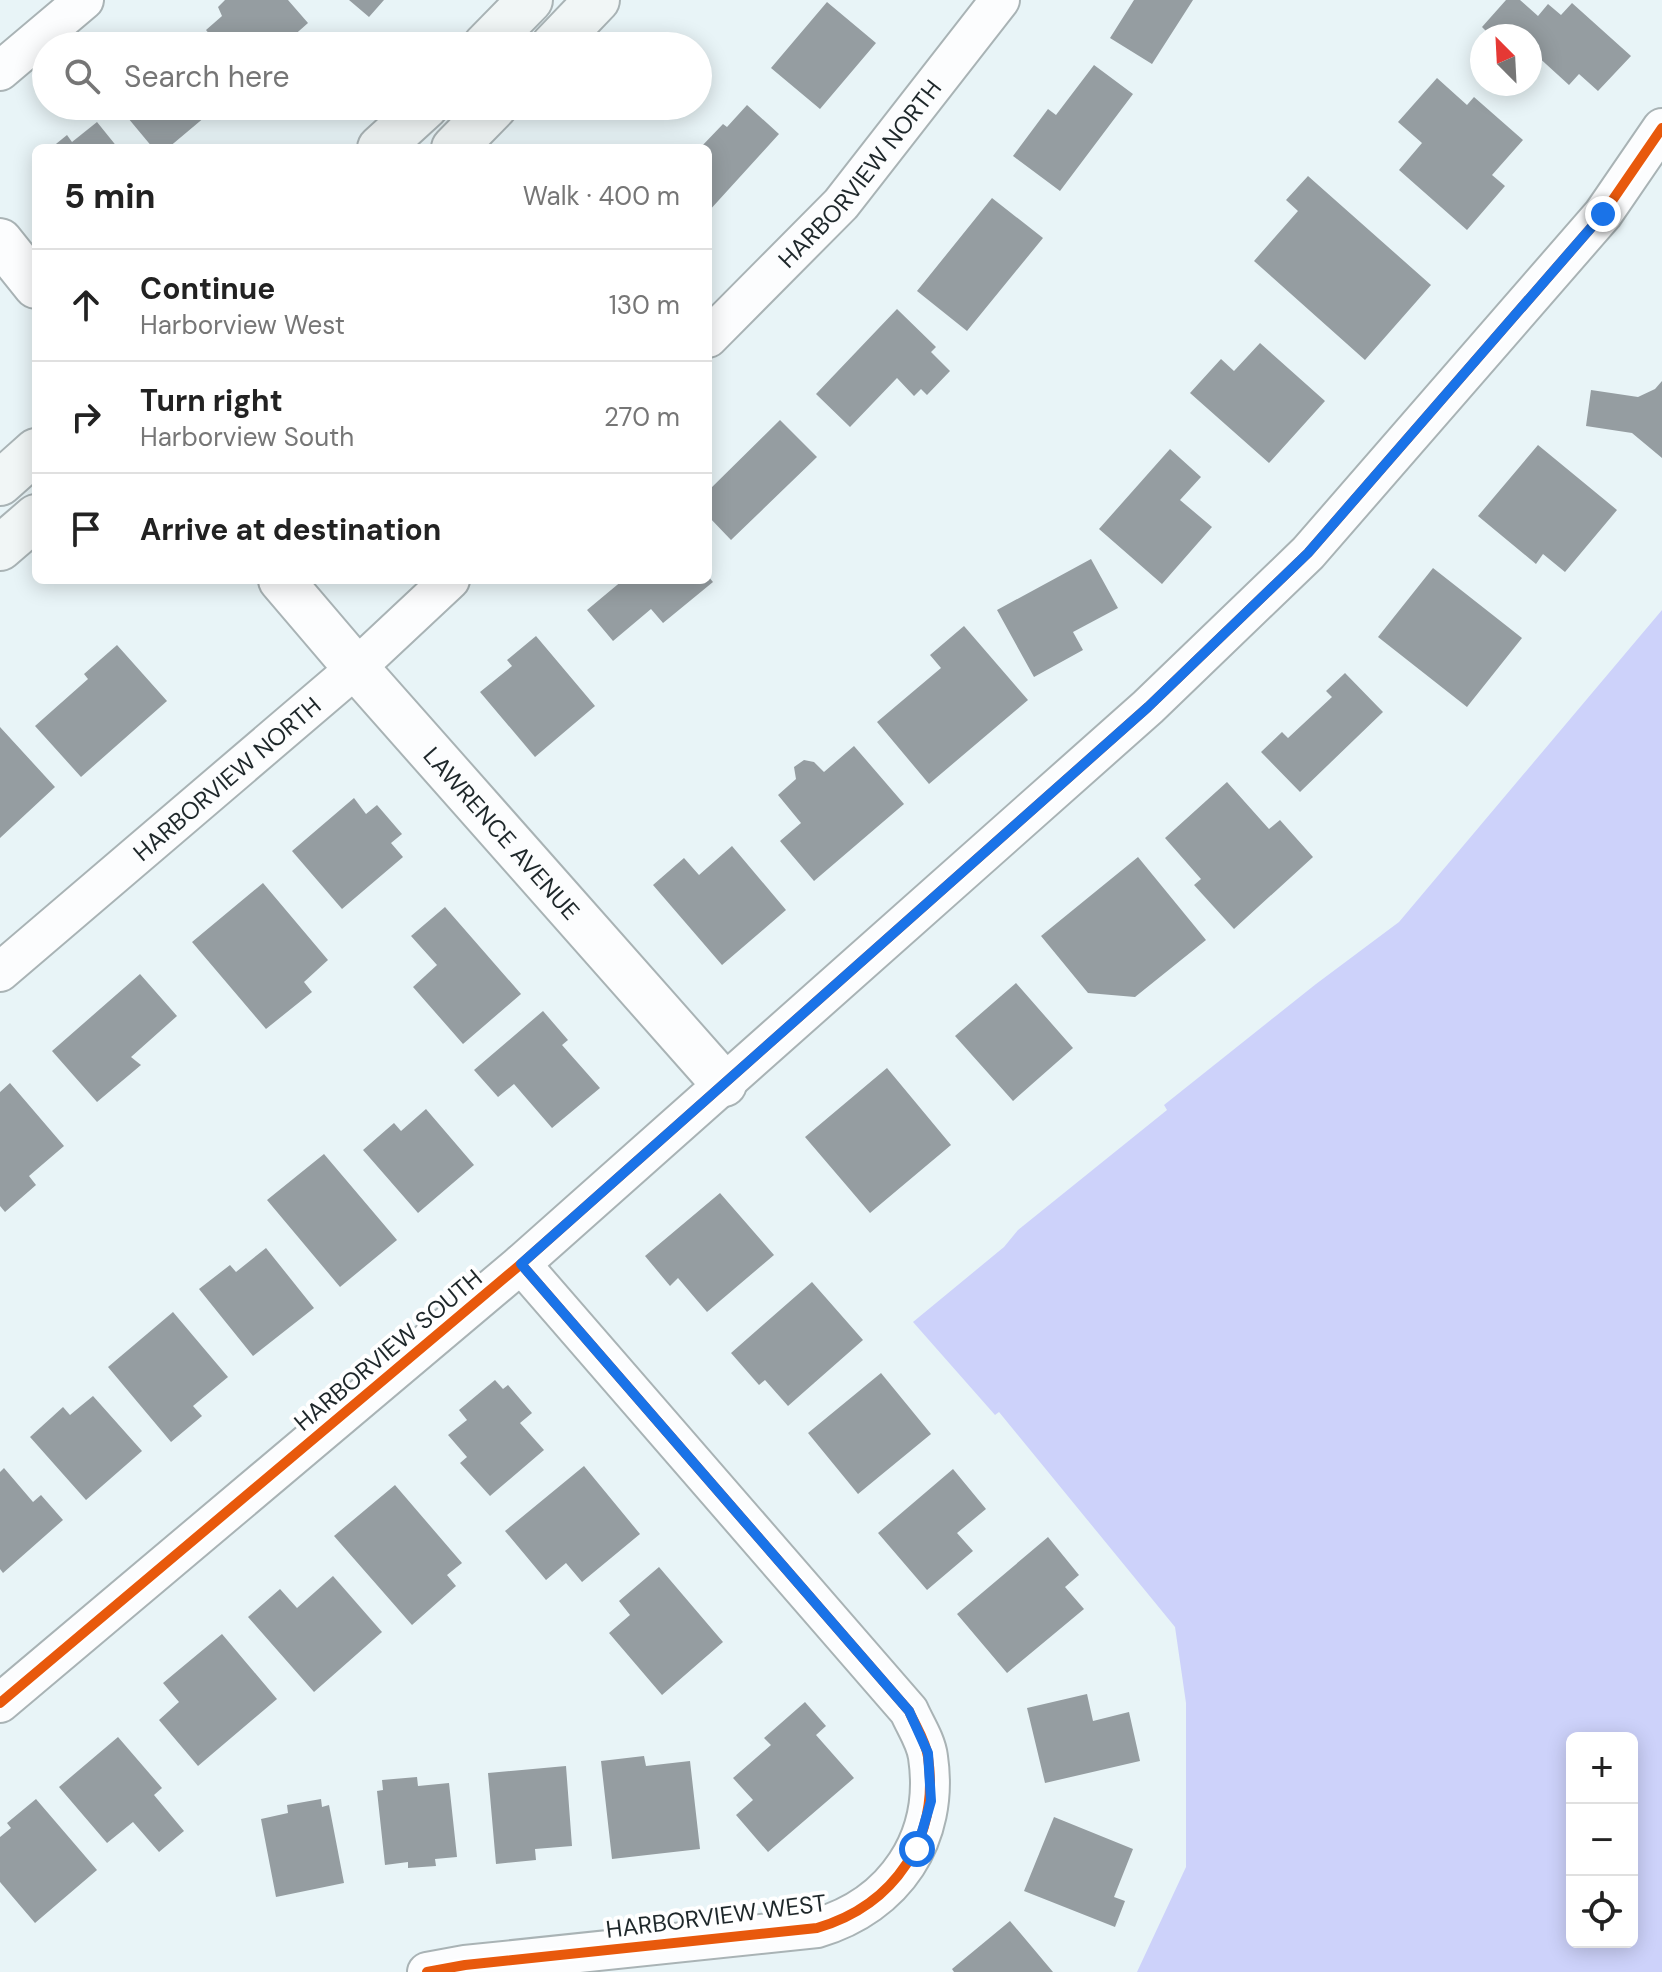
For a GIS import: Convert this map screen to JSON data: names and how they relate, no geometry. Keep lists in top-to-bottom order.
{
  "streets": {
    "street": [
      "HARBORVIEW NORTH",
      "LAWRENCE AVENUE",
      "HARBORVIEW SOUTH",
      "HARBORVIEW WEST"
    ]
  },
  "crossings": [
    ["HARBORVIEW NORTH", "LAWRENCE AVENUE"],
    ["LAWRENCE AVENUE", "HARBORVIEW SOUTH"],
    ["HARBORVIEW SOUTH", "HARBORVIEW WEST"]
  ],
  "north": "top left",
  "page": {
    "search": "Search here",
    "heading": ["5 min", "Walk · 400 m"],
    "list": [
      ["Continue", "Harborview West", "130 m"],
      ["Turn right", "Harborview South", "270 m"],
      "Arrive at destination"
    ],
    "map_buttons": ["+", "−"]
  }
}
